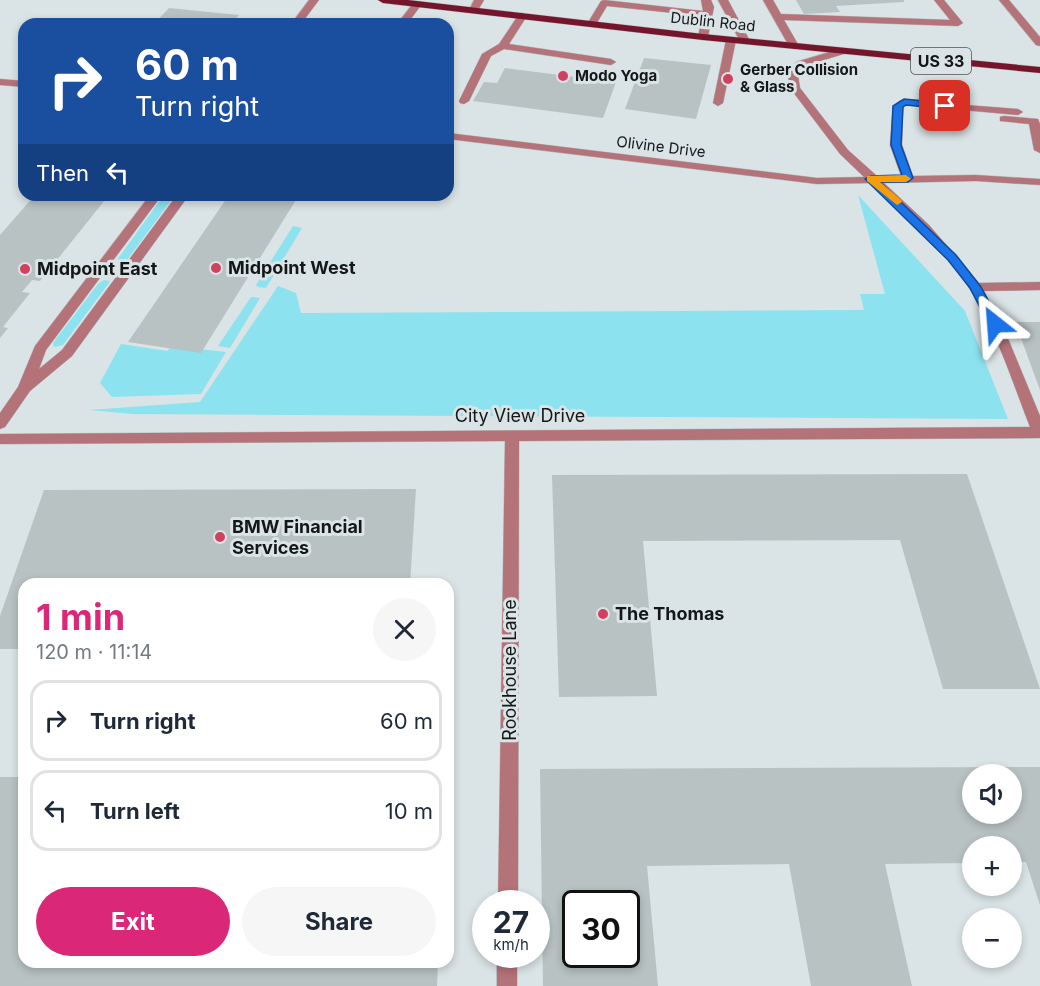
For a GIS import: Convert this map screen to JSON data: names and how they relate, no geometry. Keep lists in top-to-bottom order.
{
  "streets": {
    "main road": ["Dublin Road", "US 33"],
    "street": ["Olivine Drive", "City View Drive", "Rookhouse Lane"]
  },
  "crossings": [
    ["City View Drive", "Rookhouse Lane"]
  ],
  "places": [
    "Modo Yoga",
    "Gerber Collision & Glass",
    "Midpoint West",
    "Midpoint East",
    "BMW Financial Services",
    "The Thomas"
  ],
  "page": {
    "turn": ["60 m", "Turn right"],
    "then": "Then",
    "heading": ["1 min", "120 m · 11:14"],
    "list": [
      {
        "name": "Turn right",
        "value": "60 m"
      },
      {
        "name": "Turn left",
        "value": "10 m"
      }
    ],
    "map_buttons": ["+", "−"],
    "buttons": ["Exit", "Share"],
    "speed": "27 km/h",
    "limit": "30"
  }
}
